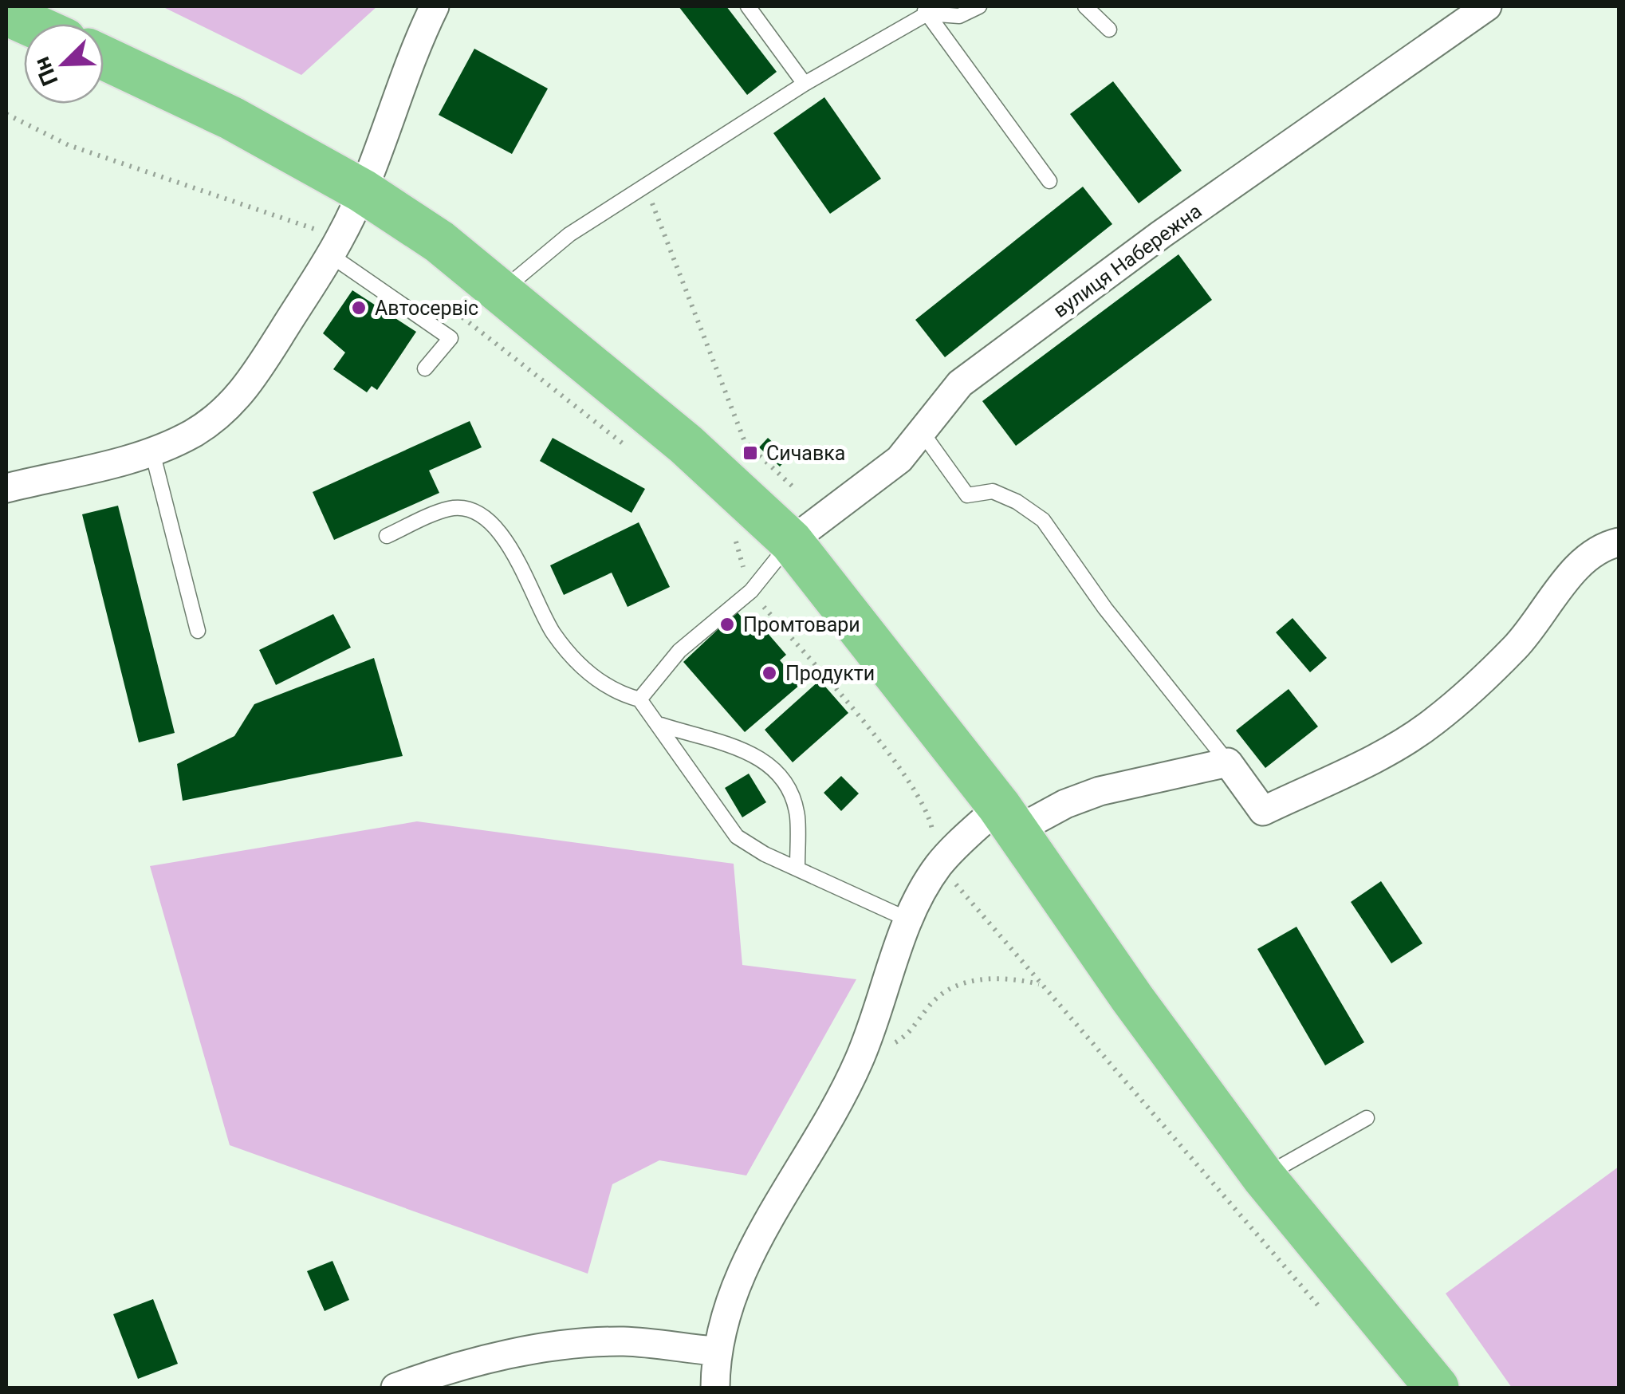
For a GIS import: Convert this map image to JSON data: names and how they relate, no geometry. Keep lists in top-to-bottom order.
{
  "streets": {
    "street": ["вулиця Набережна"]
  },
  "places": {
    "other": ["Автосервіс", "Промтовари", "Продукти"],
    "transit": ["Сичавка"]
  },
  "north": "bottom left"
}
